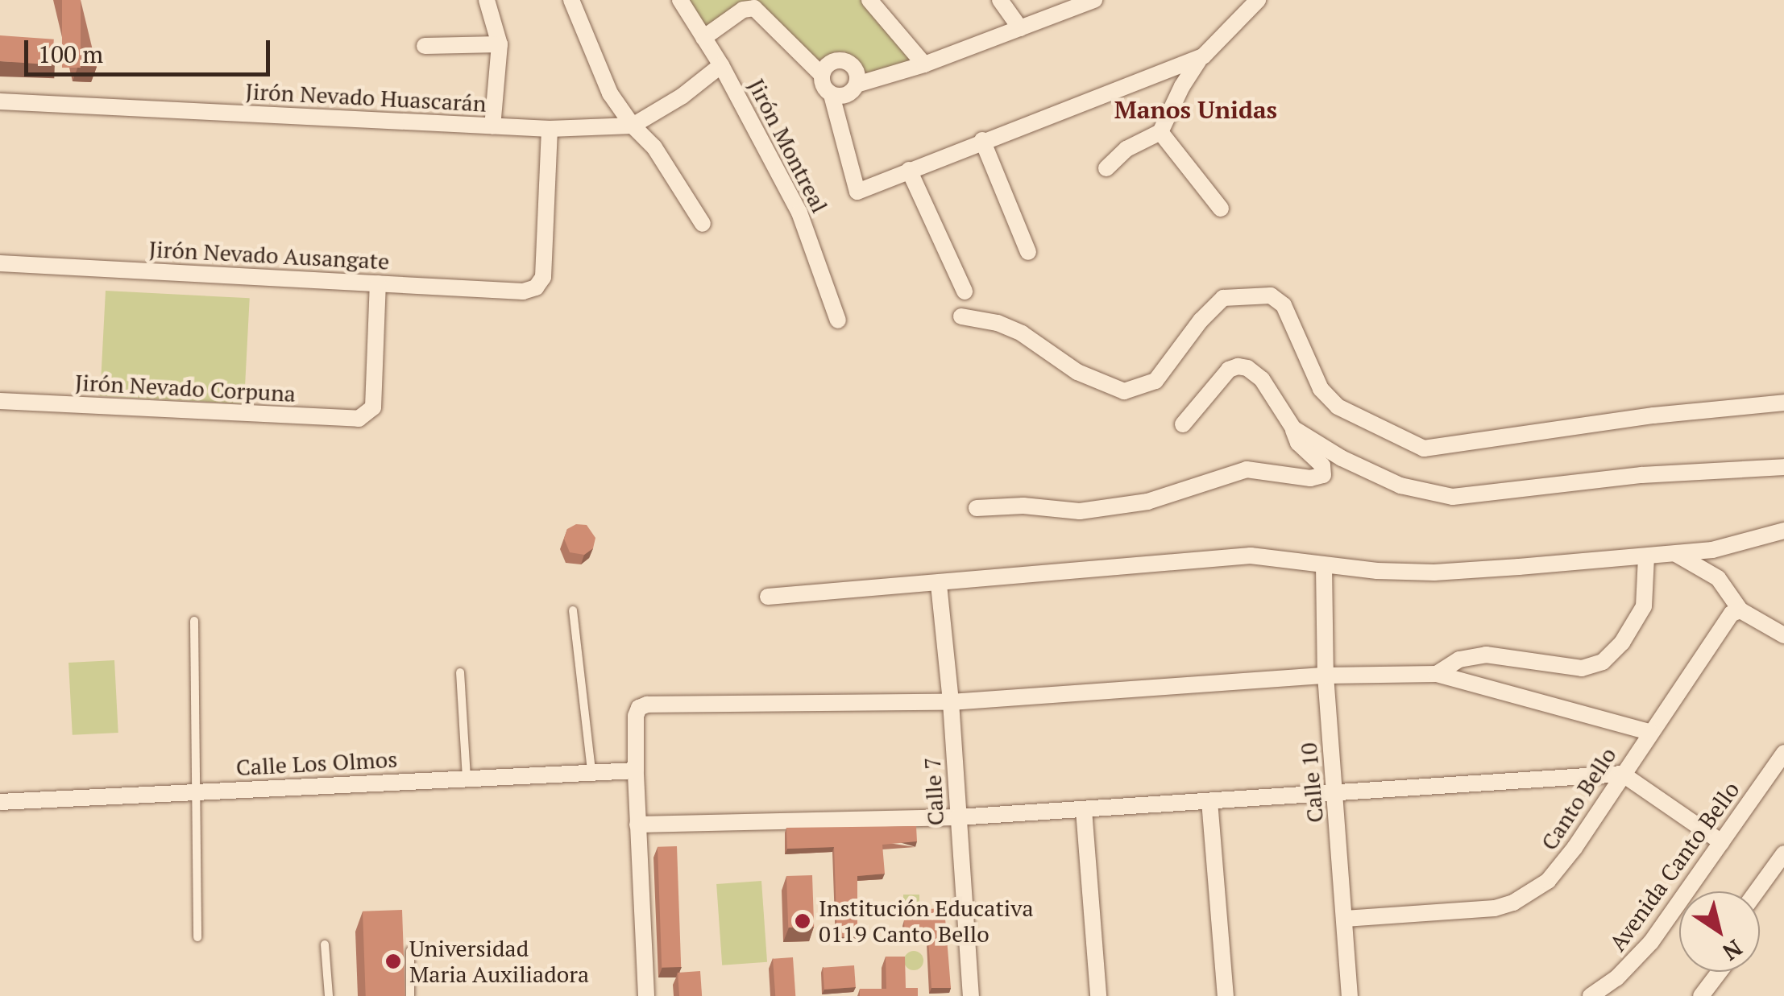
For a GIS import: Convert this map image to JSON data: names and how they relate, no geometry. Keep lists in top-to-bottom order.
{
  "streets": {
    "street": [
      "Jirón Nevado Huascarán",
      "Jirón Montreal",
      "Jirón Nevado Ausangate",
      "Jirón Nevado Corpuna",
      "Calle Los Olmos",
      "Calle 10",
      "Calle 7",
      "Canto Bello",
      "Avenida Canto Bello"
    ]
  },
  "crossings": [
    ["Jirón Nevado Huascarán", "Jirón Nevado Ausangate"],
    ["Jirón Nevado Ausangate", "Jirón Nevado Corpuna"],
    ["Calle 10", "Canto Bello"]
  ],
  "districts": ["Manos Unidas"],
  "places": ["Institución Educativa 0119 Canto Bello", "Universidad Maria Auxiliadora"],
  "scale_bar": "100 m",
  "north": "bottom right"
}
